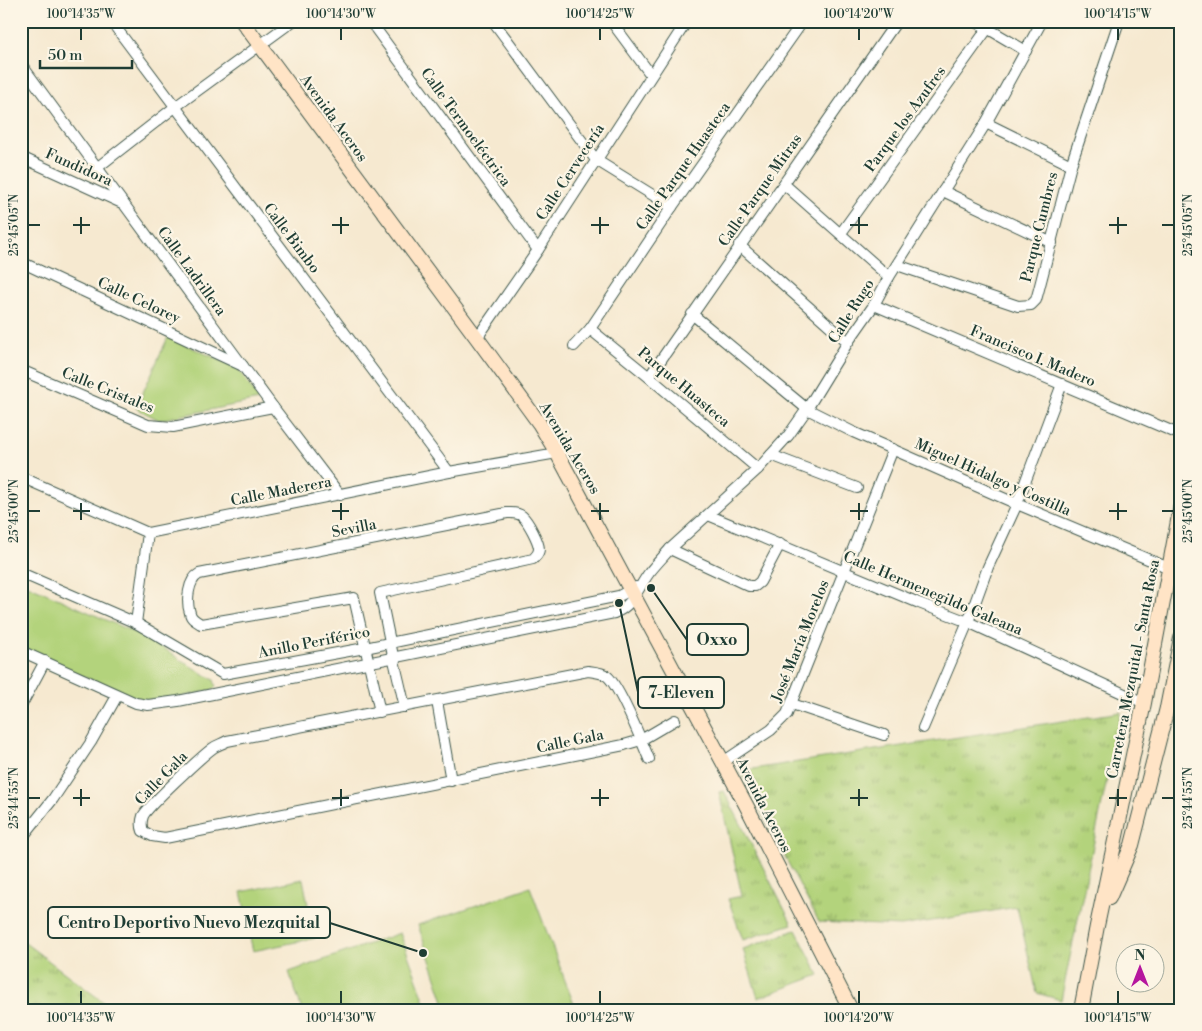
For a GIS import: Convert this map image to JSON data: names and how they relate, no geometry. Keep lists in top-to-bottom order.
{
  "streets": {
    "street": [
      "Avenida Aceros",
      "Parque los Azufres",
      "Calle Termoeléctrica",
      "Calle Parque Huasteca",
      "Fundidora",
      "Calle Cervecería",
      "Calle Parque Mitras",
      "Parque Cumbres",
      "Calle Bimbo",
      "Calle Ladrillera",
      "Calle Celorey",
      "Calle Rugo",
      "Francisco I. Madero",
      "Parque Huasteca",
      "Calle Cristales",
      "Miguel Hidalgo y Costilla",
      "Calle Maderera",
      "Sevilla",
      "Calle Hermenegildo Galeana",
      "José María Morelos",
      "Anillo Periférico",
      "Carretera Mezquital - Santa Rosa",
      "Calle Gala"
    ]
  },
  "crossings": [
    ["Avenida Aceros", "Calle Cervecería"],
    ["Avenida Aceros", "Calle Rugo"],
    ["Avenida Aceros", "Calle Maderera"],
    ["Avenida Aceros", "José María Morelos"],
    ["Avenida Aceros", "Anillo Periférico"],
    ["Calle Termoeléctrica", "Calle Cervecería"],
    ["Calle Parque Huasteca", "Parque Huasteca"],
    ["Fundidora", "Calle Ladrillera"],
    ["Calle Parque Mitras", "Parque Huasteca"],
    ["Calle Parque Mitras", "Miguel Hidalgo y Costilla"],
    ["Parque Cumbres", "Calle Rugo"],
    ["Calle Bimbo", "Calle Maderera"],
    ["Calle Ladrillera", "Calle Celorey"],
    ["Calle Ladrillera", "Calle Cristales"],
    ["Calle Ladrillera", "Calle Maderera"],
    ["Calle Rugo", "Francisco I. Madero"],
    ["Calle Rugo", "Parque Huasteca"],
    ["Calle Rugo", "Miguel Hidalgo y Costilla"],
    ["Calle Rugo", "Calle Hermenegildo Galeana"],
    ["Calle Rugo", "Anillo Periférico"],
    ["Miguel Hidalgo y Costilla", "José María Morelos"],
    ["Miguel Hidalgo y Costilla", "Carretera Mezquital - Santa Rosa"],
    ["Sevilla", "Anillo Periférico"],
    ["Calle Hermenegildo Galeana", "José María Morelos"],
    ["Calle Hermenegildo Galeana", "Carretera Mezquital - Santa Rosa"]
  ],
  "places": ["Oxxo", "7-Eleven", "Centro Deportivo Nuevo Mezquital"],
  "scale_bar": "50 m",
  "north": "top",
  "coordinates": [
    "100°14'35\"W",
    "100°14'30\"W",
    "100°14'25\"W",
    "100°14'20\"W",
    "100°14'15\"W",
    "25°45'05\"N",
    "25°45'00\"N",
    "25°44'55\"N"
  ]
}
